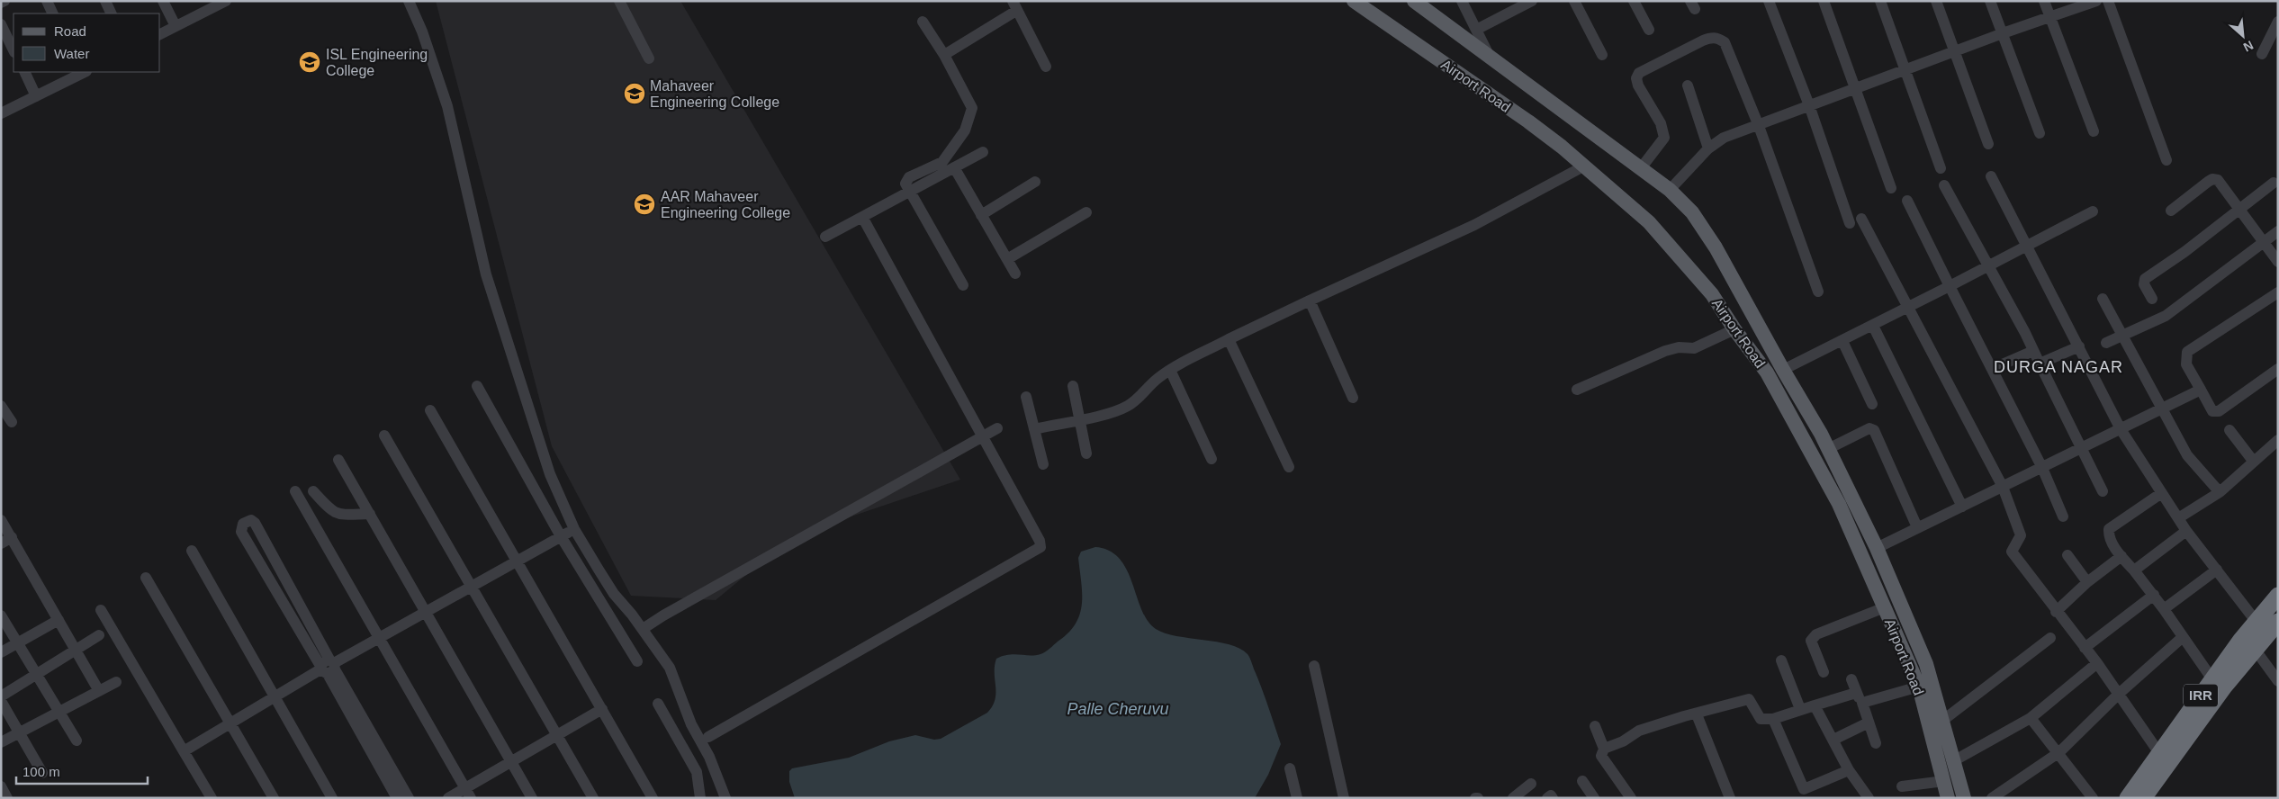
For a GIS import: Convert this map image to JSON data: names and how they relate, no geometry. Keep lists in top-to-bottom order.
{
  "streets": {
    "highway": ["IRR"],
    "main road": ["Airport Road"]
  },
  "districts": ["DURGA NAGAR"],
  "water": ["Palle Cheruvu"],
  "places": {
    "school or university": ["ISL Engineering College", "Mahaveer Engineering College", "AAR Mahaveer Engineering College"]
  },
  "legend": ["Road", "Water"],
  "scale_bar": "100 m",
  "north": "bottom right"
}
